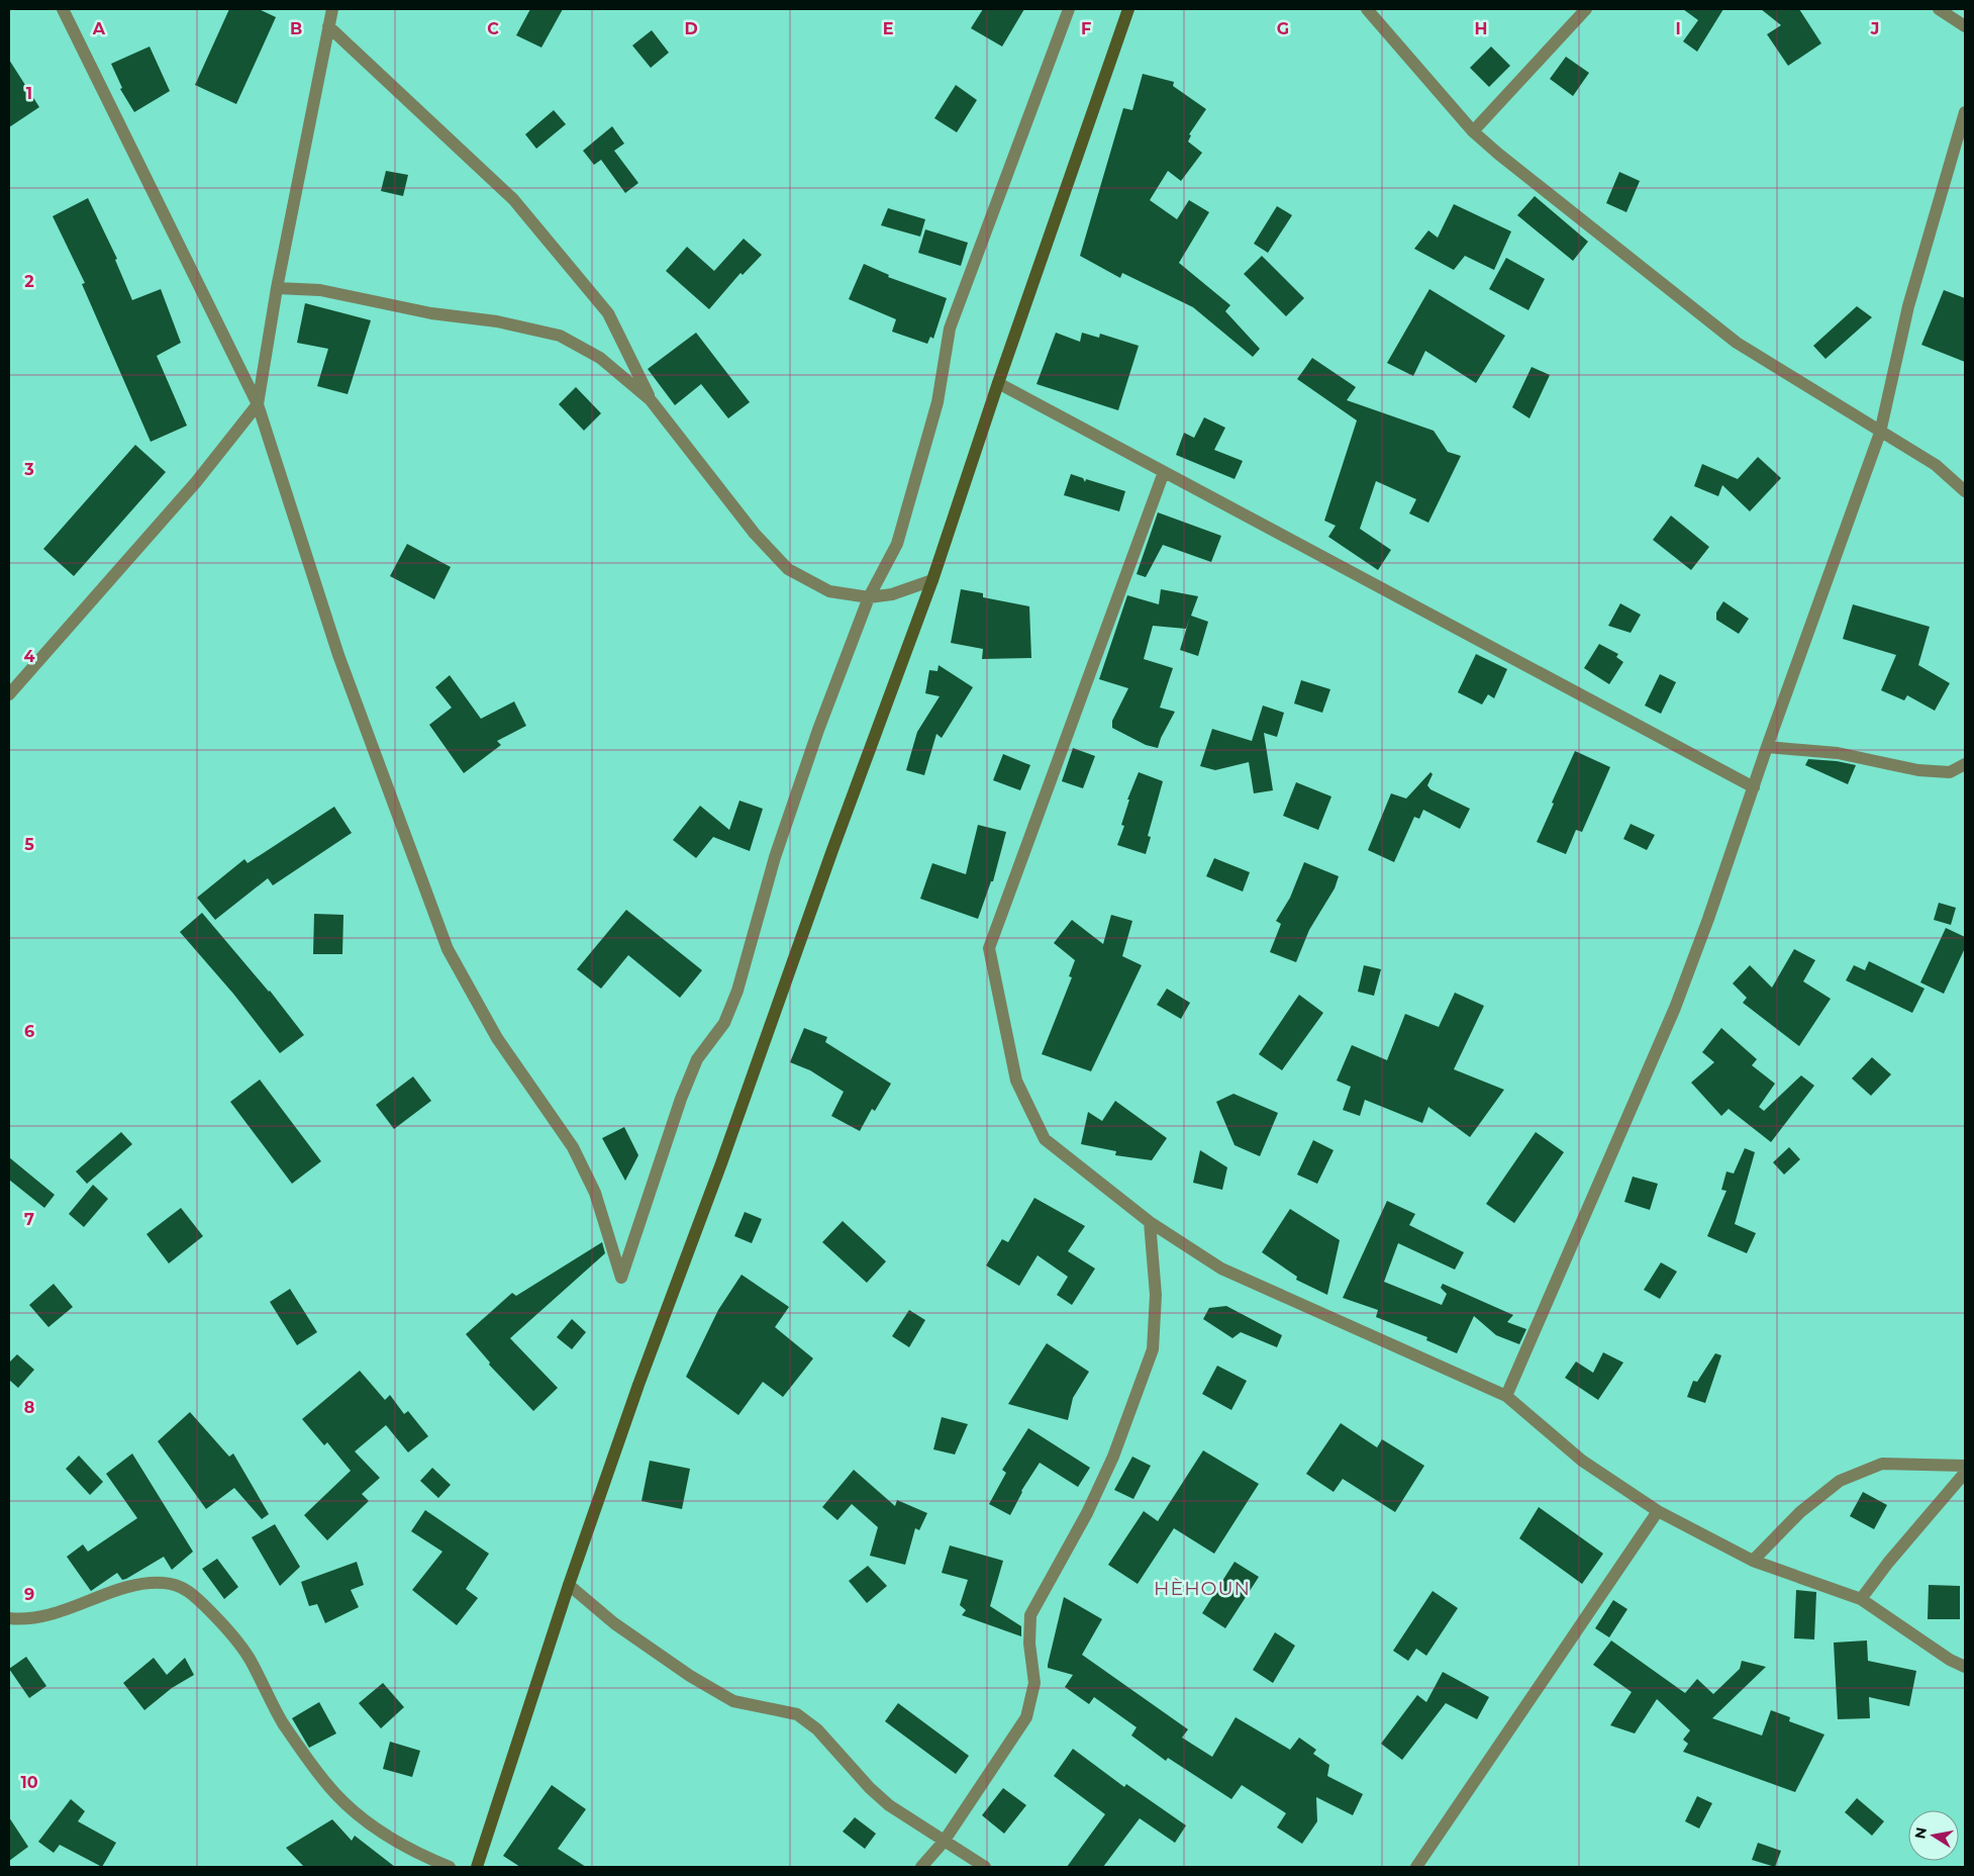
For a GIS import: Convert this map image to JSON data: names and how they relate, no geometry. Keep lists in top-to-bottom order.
{
  "districts": ["HÈHOUN"],
  "north": "left",
  "grid": {
    "columns": [
      "A",
      "B",
      "C",
      "D",
      "E",
      "F",
      "G",
      "H",
      "I",
      "J"
    ],
    "rows": [
      "1",
      "2",
      "3",
      "4",
      "5",
      "6",
      "7",
      "8",
      "9",
      "10"
    ]
  }
}
